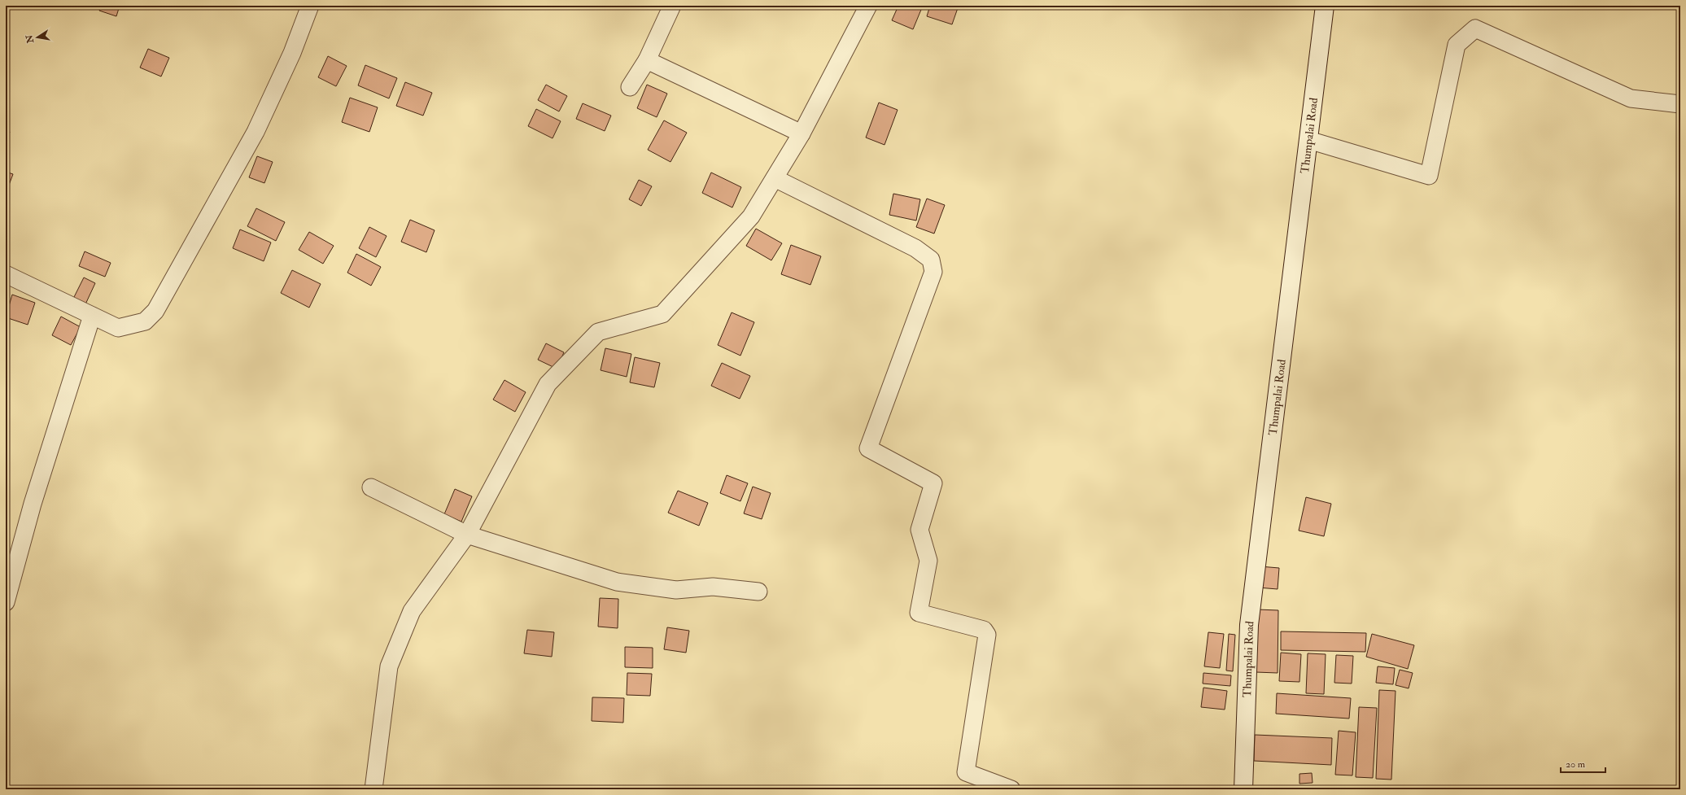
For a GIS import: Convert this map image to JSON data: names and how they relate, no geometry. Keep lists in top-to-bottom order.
{
  "streets": {
    "street": ["Thumpalai Road"]
  },
  "scale_bar": "20 m",
  "north": "left"
}
